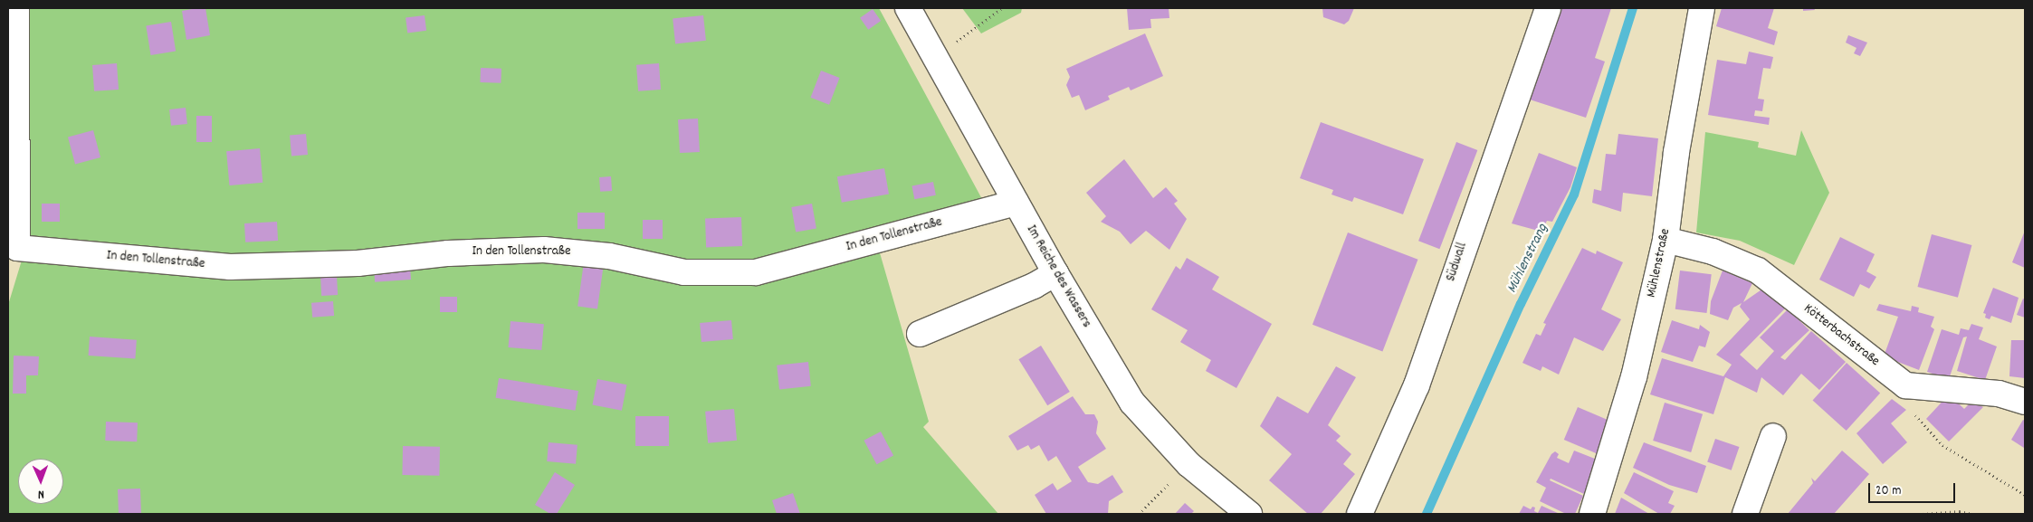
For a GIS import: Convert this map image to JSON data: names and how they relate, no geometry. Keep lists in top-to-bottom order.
{
  "streets": {
    "street": [
      "In den Tollenstraße",
      "Südwall",
      "Mühlenstraße",
      "Im Reiche des Wassers",
      "Kötterbachstraße"
    ]
  },
  "crossings": [
    ["In den Tollenstraße", "Im Reiche des Wassers"],
    ["Mühlenstraße", "Kötterbachstraße"]
  ],
  "water": ["Mühlenstrang"],
  "scale_bar": "20 m",
  "north": "bottom"
}
